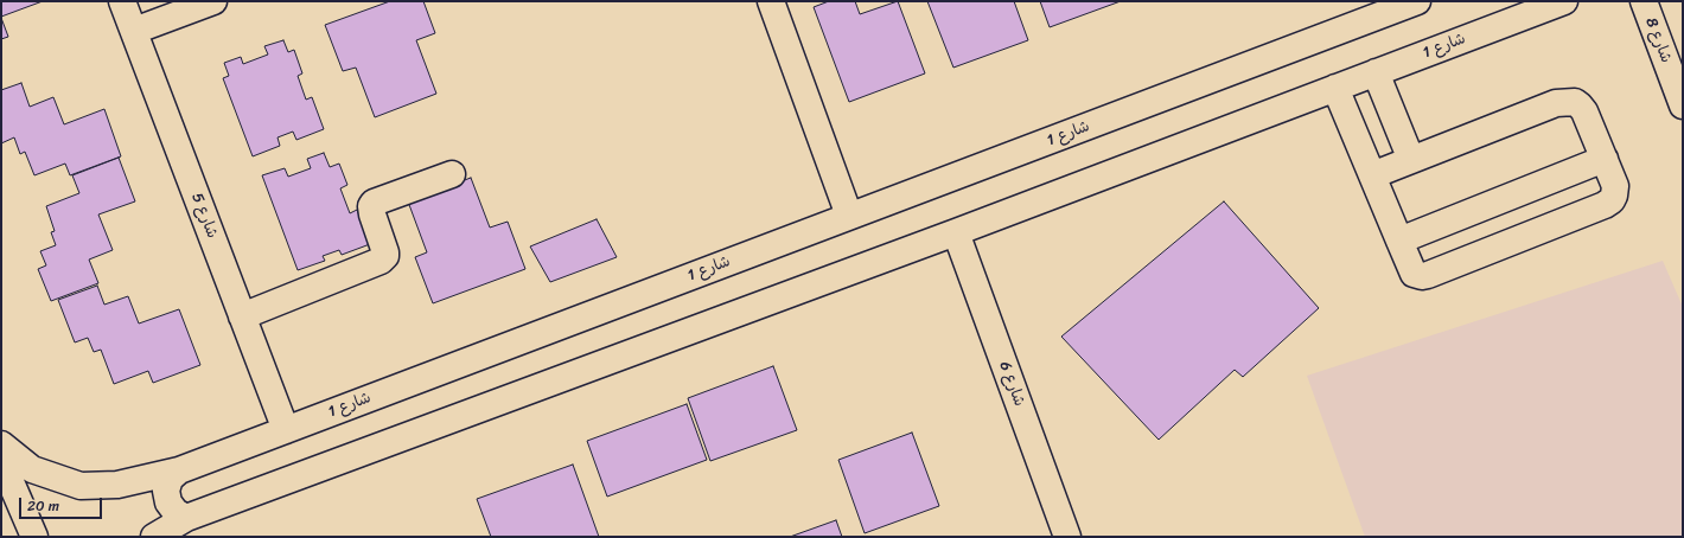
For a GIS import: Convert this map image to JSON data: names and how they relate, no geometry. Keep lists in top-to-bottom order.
{
  "streets": {
    "street": [
      "شارع 8",
      "شارع 1",
      "شارع 5",
      "شارع 6"
    ]
  },
  "crossings": [
    ["شارع 1", "شارع 5"],
    ["شارع 1", "شارع 6"]
  ],
  "scale_bar": "20 m"
}
